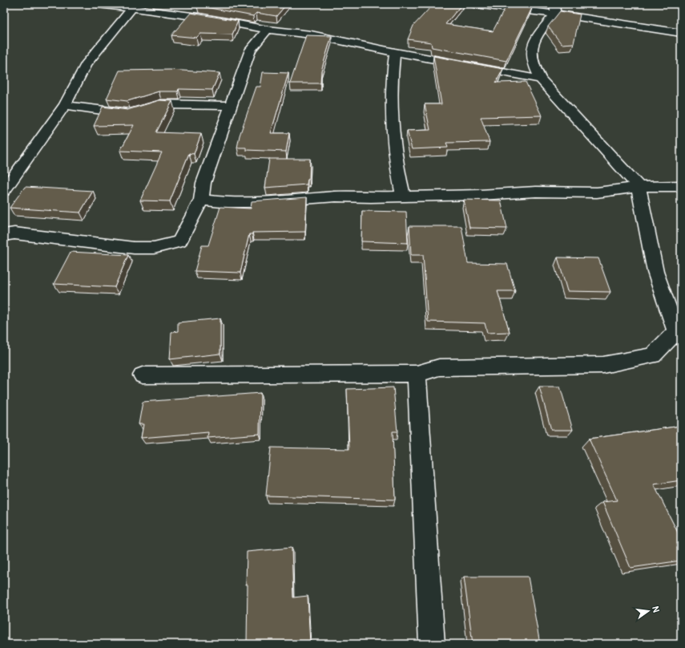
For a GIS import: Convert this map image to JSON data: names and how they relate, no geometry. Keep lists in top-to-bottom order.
{
  "north": "right"
}
